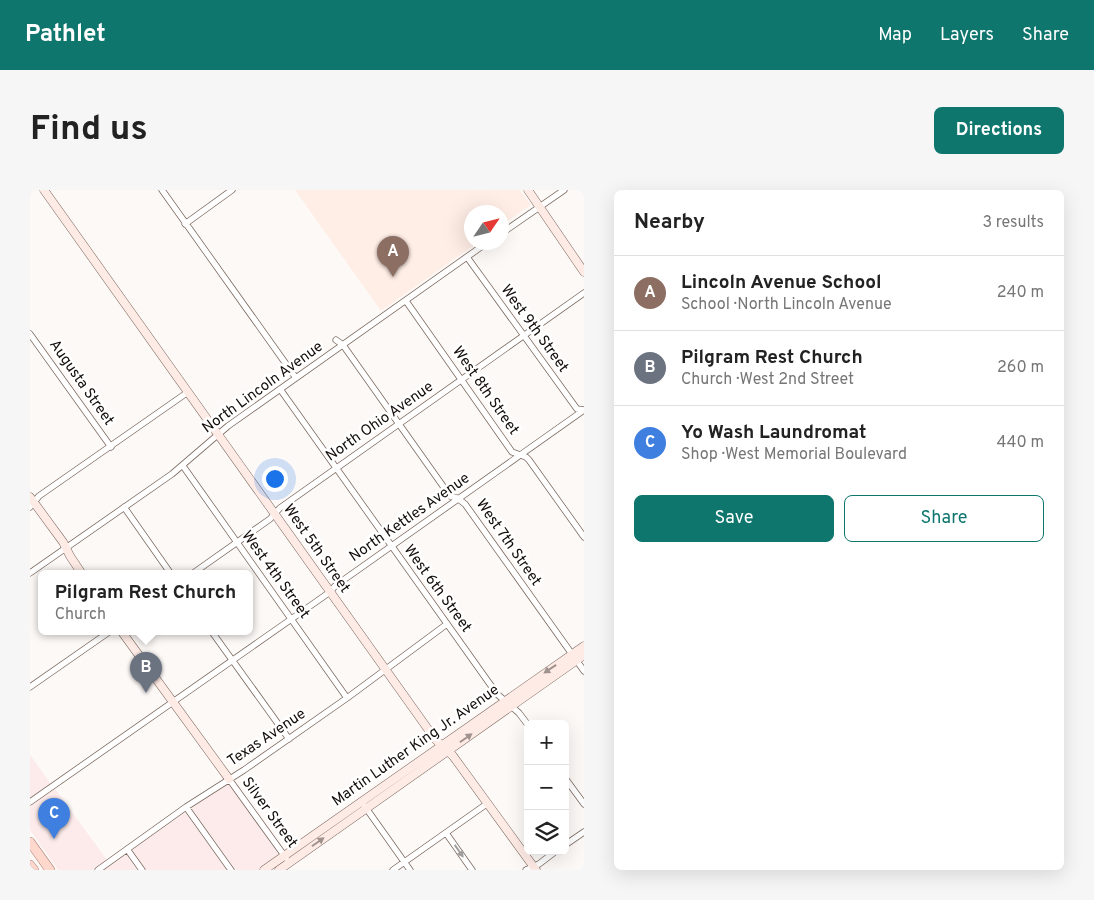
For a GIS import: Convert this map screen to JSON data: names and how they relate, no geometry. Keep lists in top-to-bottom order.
{
  "streets": {
    "street": [
      "West 9th Street",
      "Augusta Street",
      "North Lincoln Avenue",
      "West 8th Street",
      "North Ohio Avenue",
      "North Kettles Avenue",
      "West 7th Street",
      "West 5th Street",
      "West 4th Street",
      "West 6th Street",
      "Texas Avenue",
      "Martin Luther King Jr. Avenue",
      "Silver Street"
    ]
  },
  "crossings": [
    ["West 9th Street", "North Lincoln Avenue"],
    ["West 9th Street", "North Ohio Avenue"],
    ["West 9th Street", "North Kettles Avenue"],
    ["North Lincoln Avenue", "West 8th Street"],
    ["North Lincoln Avenue", "West 7th Street"],
    ["North Lincoln Avenue", "West 5th Street"],
    ["North Lincoln Avenue", "West 4th Street"],
    ["North Lincoln Avenue", "West 6th Street"],
    ["West 8th Street", "North Ohio Avenue"],
    ["West 8th Street", "North Kettles Avenue"],
    ["North Ohio Avenue", "West 7th Street"],
    ["North Ohio Avenue", "West 5th Street"],
    ["North Ohio Avenue", "West 4th Street"],
    ["North Ohio Avenue", "West 6th Street"],
    ["North Kettles Avenue", "West 7th Street"],
    ["North Kettles Avenue", "West 5th Street"],
    ["North Kettles Avenue", "West 4th Street"],
    ["North Kettles Avenue", "West 6th Street"],
    ["West 7th Street", "Martin Luther King Jr. Avenue"],
    ["West 5th Street", "Texas Avenue"],
    ["West 5th Street", "Martin Luther King Jr. Avenue"],
    ["West 4th Street", "Texas Avenue"],
    ["West 6th Street", "Texas Avenue"],
    ["West 6th Street", "Martin Luther King Jr. Avenue"],
    ["Texas Avenue", "Silver Street"],
    ["Martin Luther King Jr. Avenue", "Silver Street"]
  ],
  "north": "top right",
  "page": {
    "header": "Pathlet",
    "nav": ["Map", "Layers", "Share"],
    "buttons": [
      "Directions",
      ["Save", "Share"]
    ],
    "title": "Find us",
    "heading": ["Nearby", "3 results"],
    "pins": ["A", "B", "C"],
    "list": [
      {
        "mark": "A",
        "name": "Lincoln Avenue School",
        "note": "School · North Lincoln Avenue",
        "value": "240 m"
      },
      {
        "mark": "B",
        "name": "Pilgram Rest Church",
        "note": "Church · West 2nd Street",
        "value": "260 m"
      },
      {
        "mark": "C",
        "name": "Yo Wash Laundromat",
        "note": "Shop · West Memorial Boulevard",
        "value": "440 m"
      }
    ],
    "popup": ["Pilgram Rest Church", "Church"],
    "map_buttons": ["+", "−"]
  }
}
